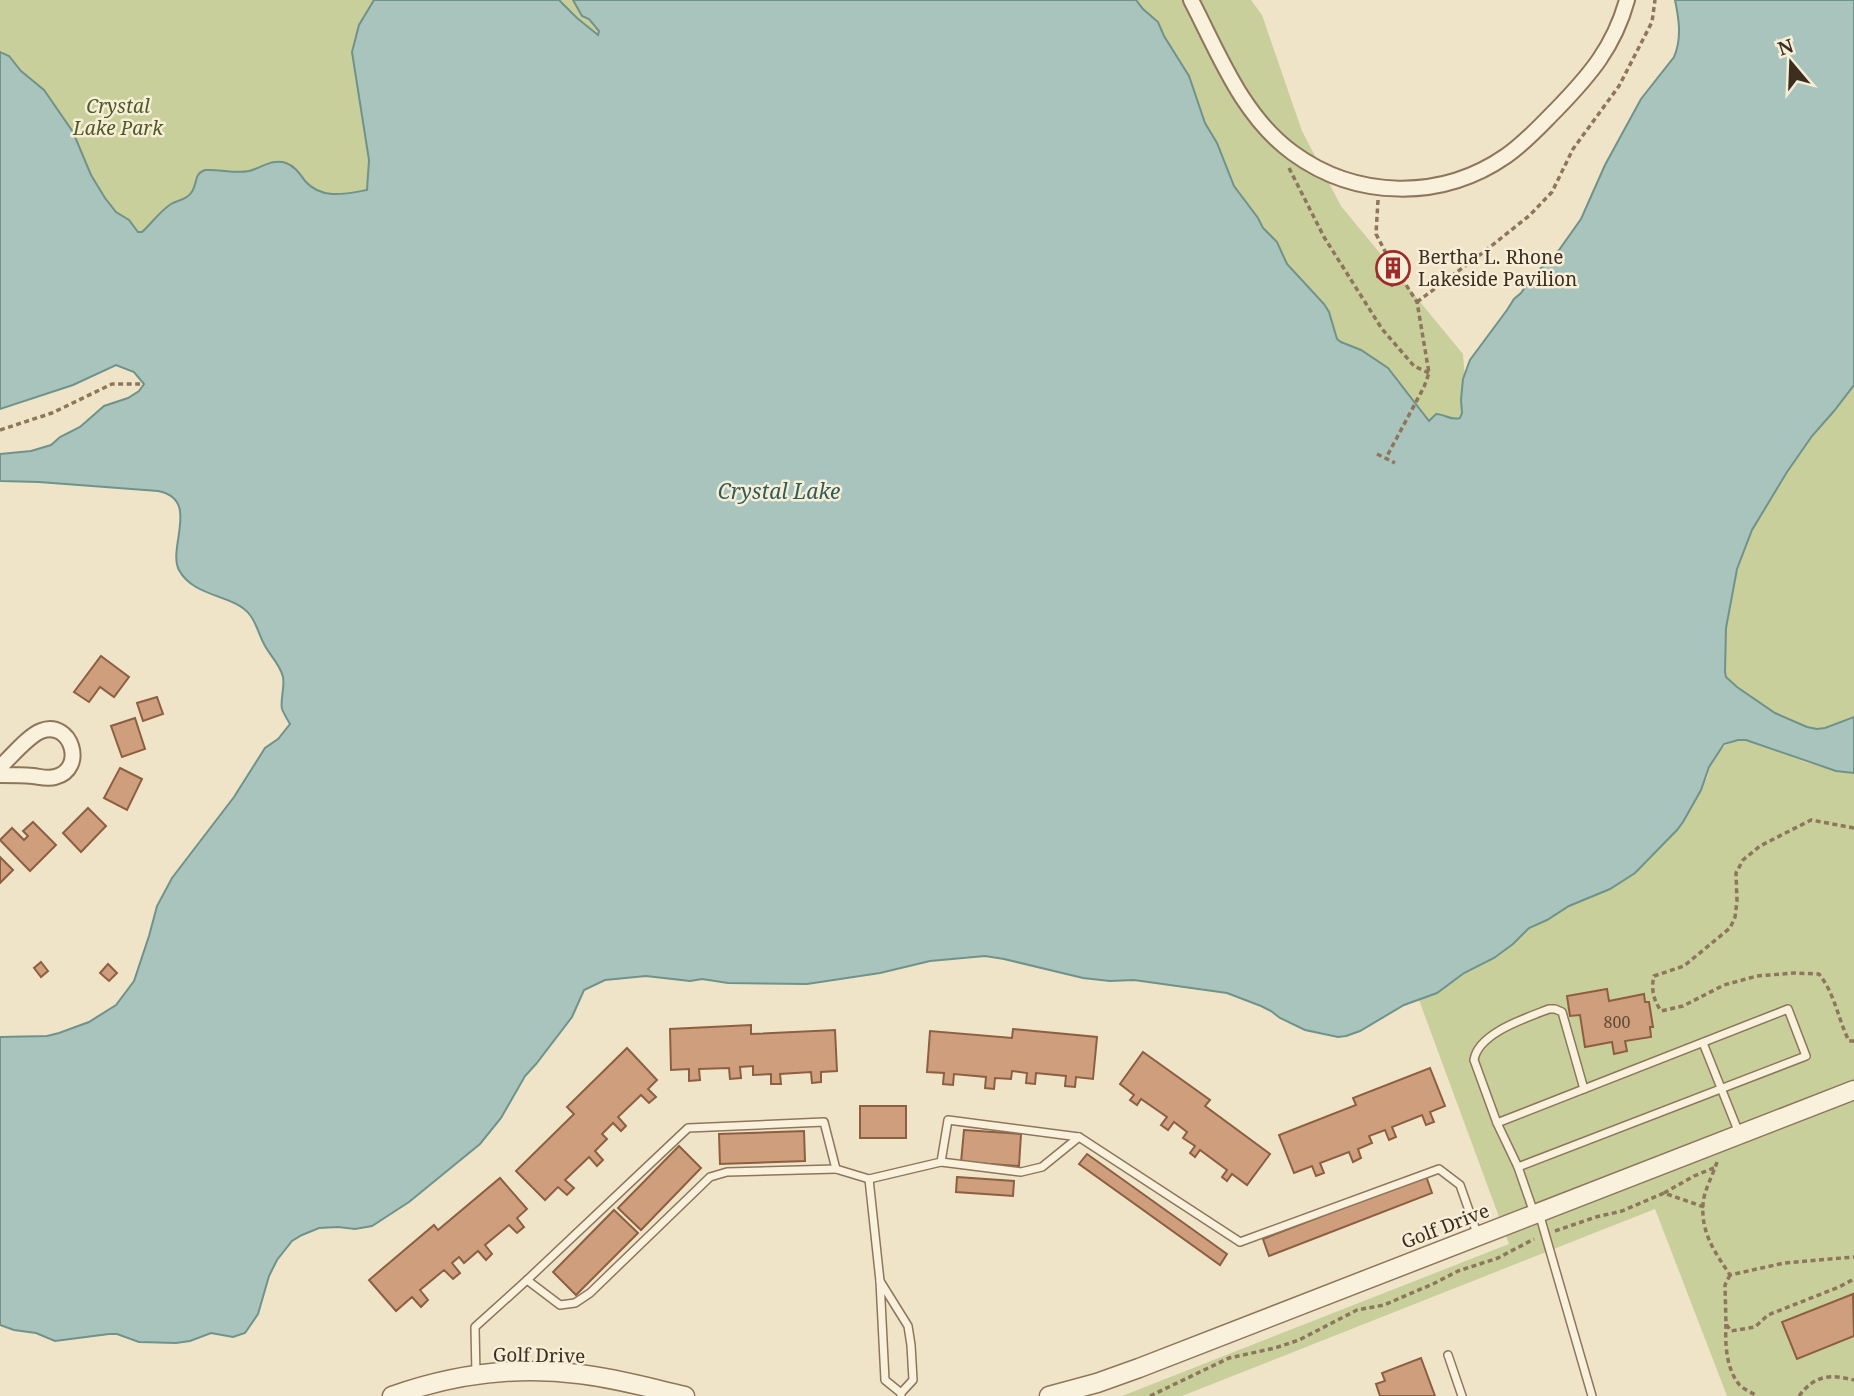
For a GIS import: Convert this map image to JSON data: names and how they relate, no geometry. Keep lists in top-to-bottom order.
{
  "streets": {
    "street": ["Golf Drive"]
  },
  "water": ["Crystal Lake"],
  "parks": ["Crystal Lake Park"],
  "places": {
    "building": ["Bertha L. Rhone Lakeside Pavilion"]
  },
  "house_numbers": ["800"],
  "north": "top"
}
